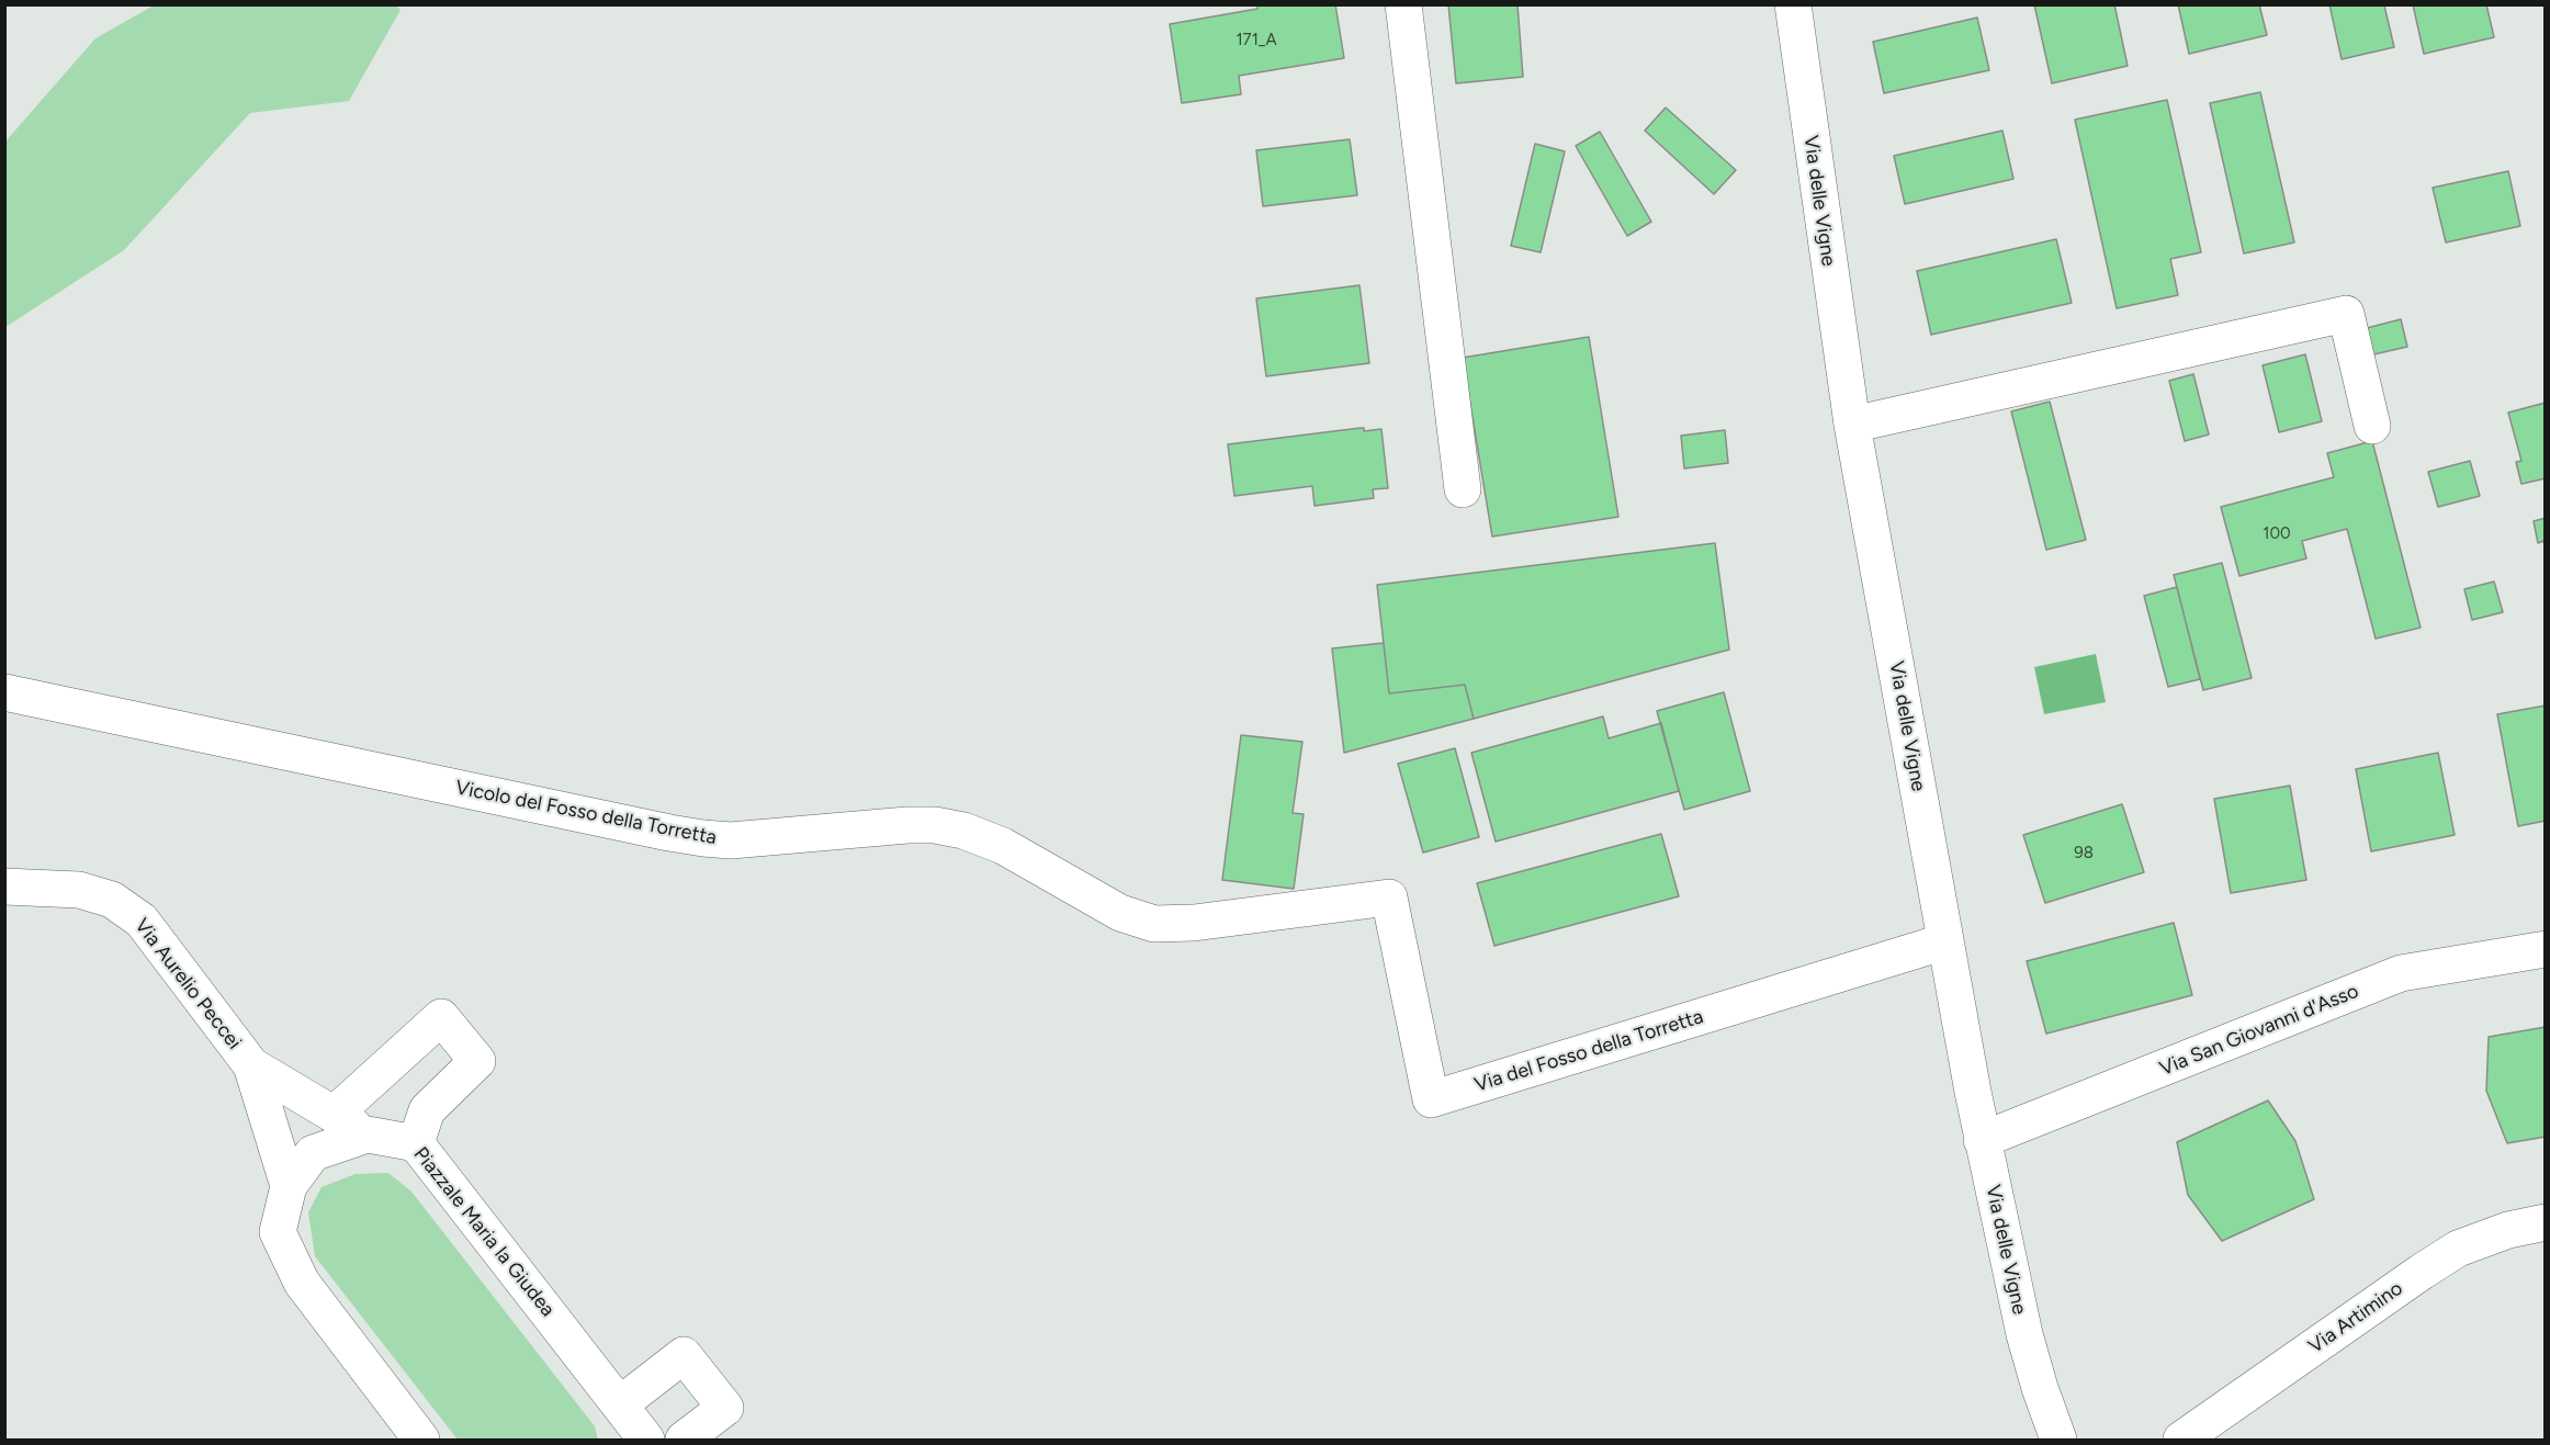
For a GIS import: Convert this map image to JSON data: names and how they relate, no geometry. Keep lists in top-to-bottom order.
{
  "streets": {
    "street": [
      "Via delle Vigne",
      "Vicolo del Fosso della Torretta",
      "Via Aurelio Peccei",
      "Via San Giovanni d'Asso",
      "Via del Fosso della Torretta",
      "Piazzale Maria la Giudea",
      "Via Artimino"
    ]
  },
  "crossings": [
    ["Via delle Vigne", "Via San Giovanni d'Asso"],
    ["Via delle Vigne", "Via del Fosso della Torretta"],
    ["Vicolo del Fosso della Torretta", "Via del Fosso della Torretta"],
    ["Via Aurelio Peccei", "Piazzale Maria la Giudea"]
  ],
  "house_numbers": ["171_A", "100", "98"]
}
